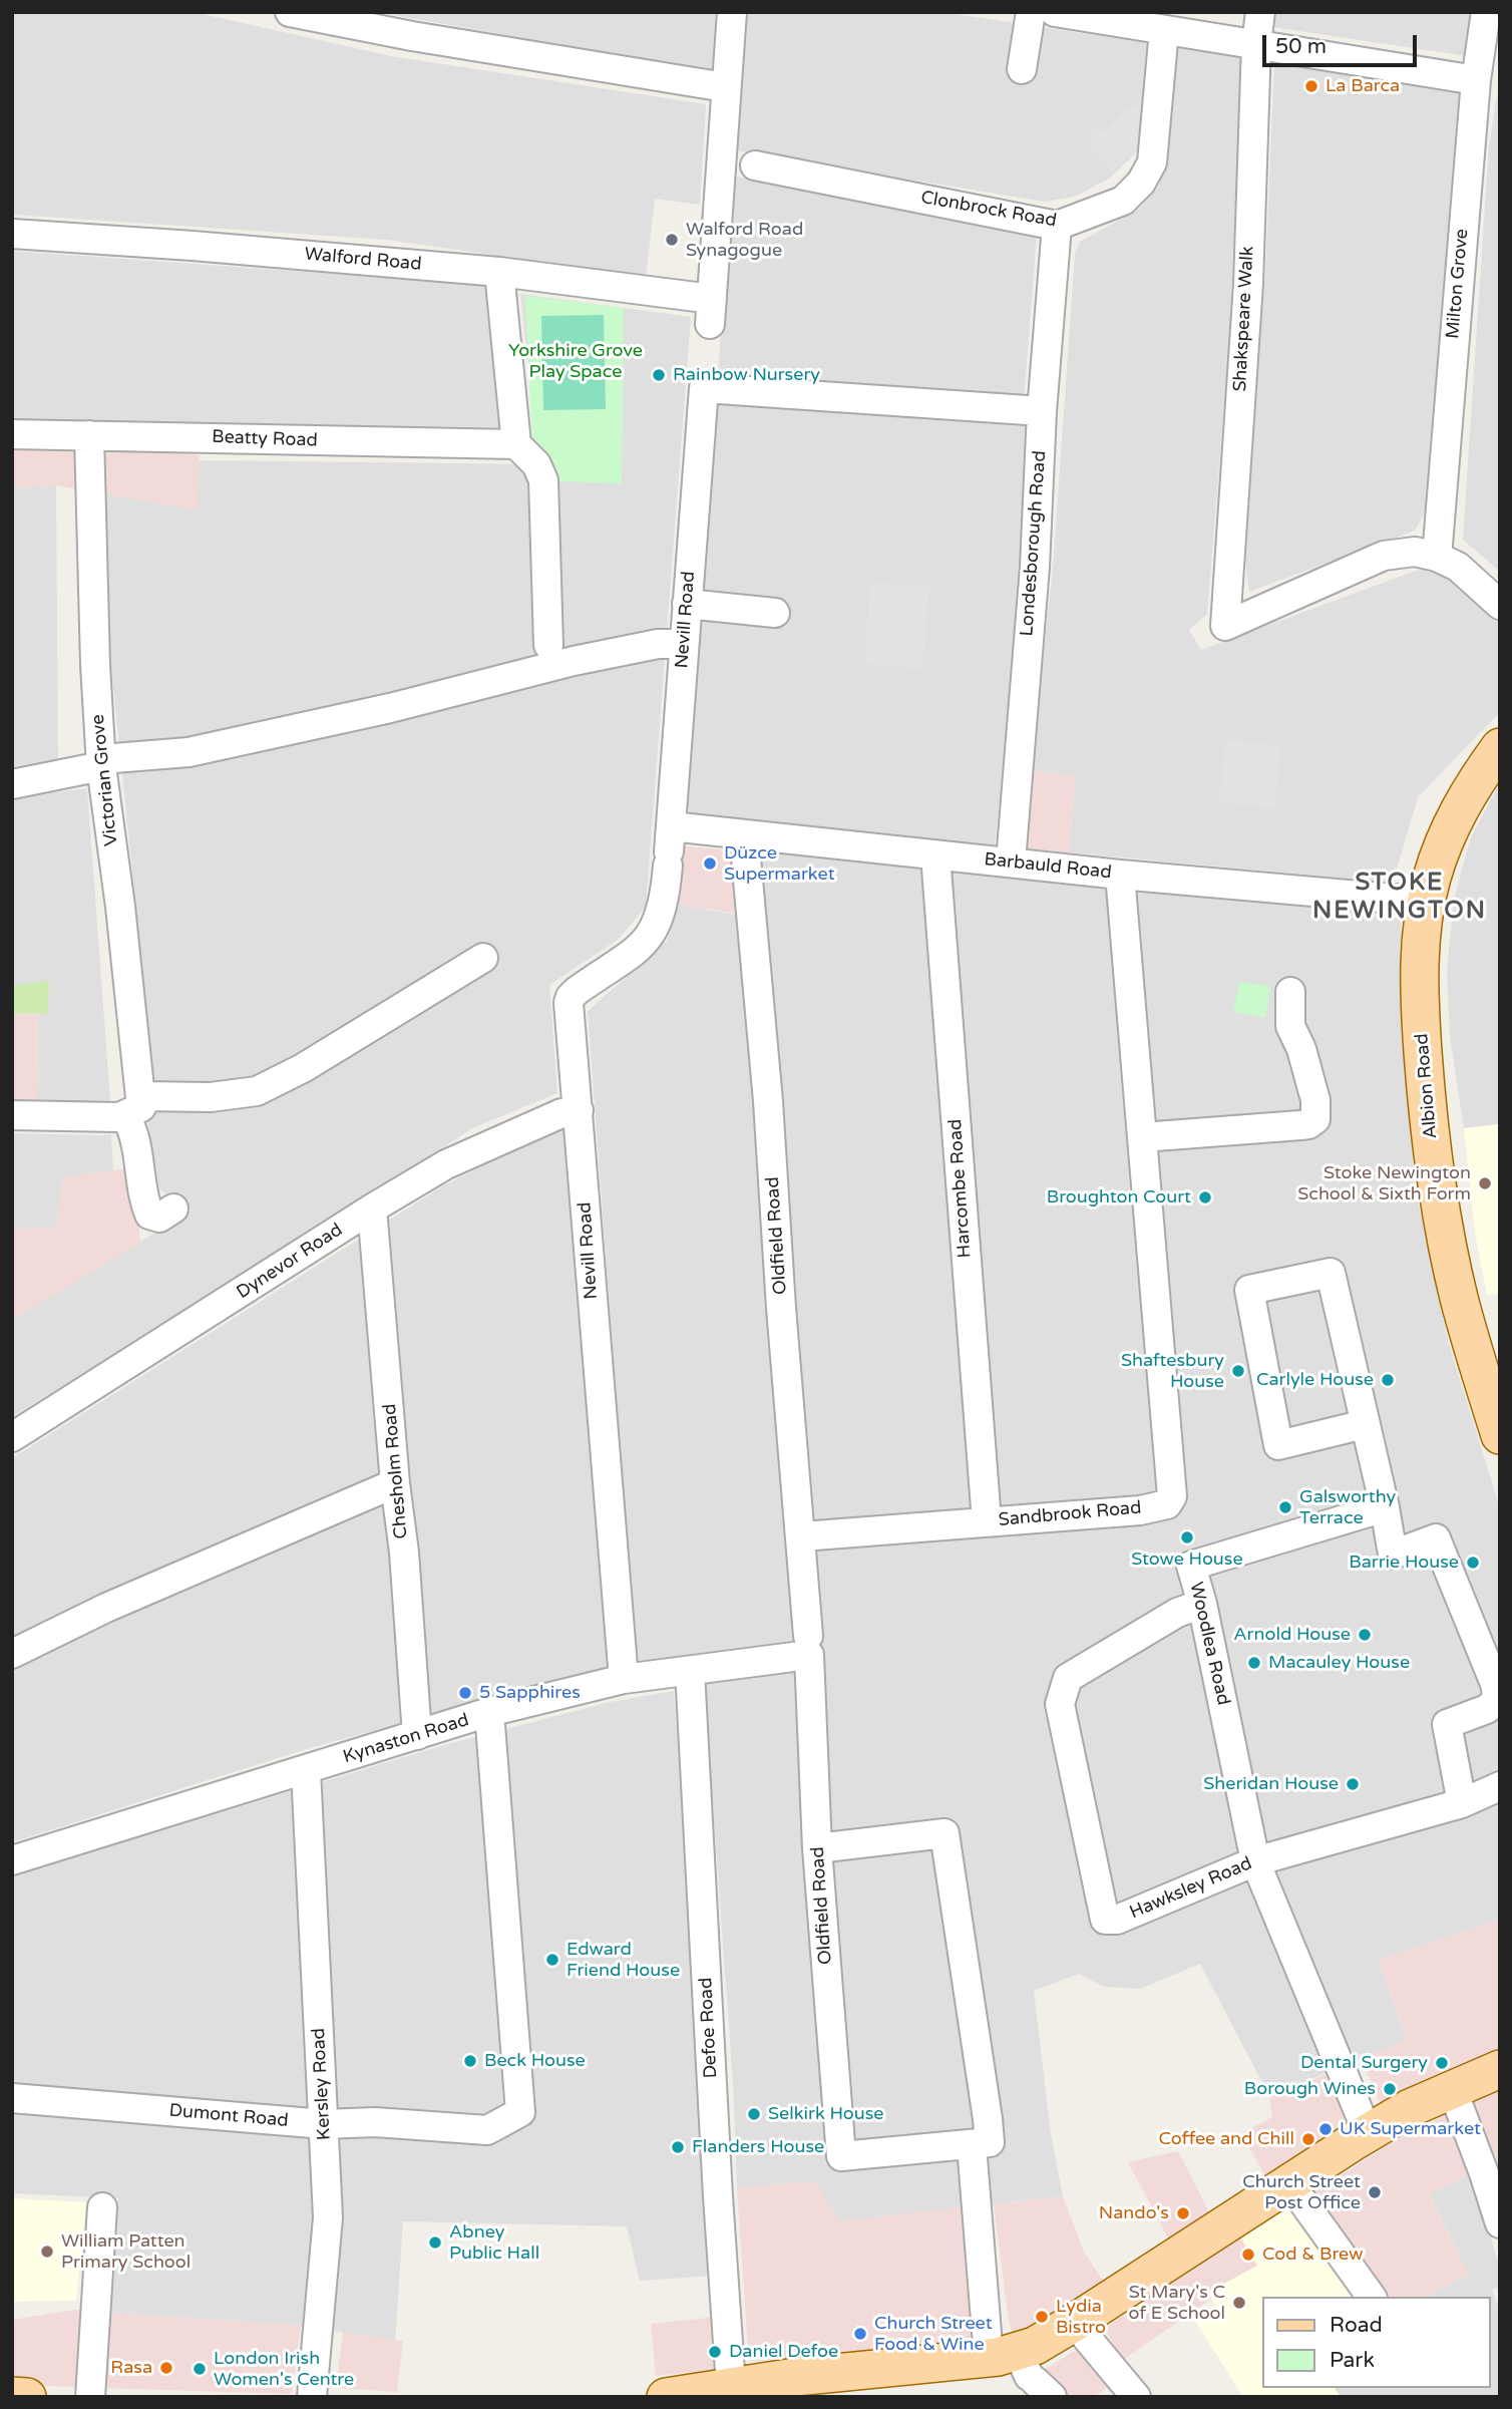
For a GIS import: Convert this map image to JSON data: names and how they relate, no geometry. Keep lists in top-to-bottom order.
{
  "streets": {
    "main road": ["Albion Road"],
    "street": [
      "Clonbrock Road",
      "Walford Road",
      "Milton Grove",
      "Shakspeare Walk",
      "Beatty Road",
      "Londesborough Road",
      "Nevill Road",
      "Victorian Grove",
      "Barbauld Road",
      "Harcombe Road",
      "Oldfield Road",
      "Dynevor Road",
      "Chesholm Road",
      "Sandbrook Road",
      "Woodlea Road",
      "Kynaston Road",
      "Hawksley Road",
      "Defoe Road",
      "Kersley Road",
      "Dumont Road"
    ]
  },
  "crossings": [
    ["Clonbrock Road", "Londesborough Road"],
    ["Milton Grove", "Shakspeare Walk"],
    ["Beatty Road", "Victorian Grove"],
    ["Londesborough Road", "Nevill Road"],
    ["Londesborough Road", "Barbauld Road"],
    ["Nevill Road", "Barbauld Road"],
    ["Nevill Road", "Dynevor Road"],
    ["Nevill Road", "Kynaston Road"],
    ["Barbauld Road", "Albion Road"],
    ["Barbauld Road", "Harcombe Road"],
    ["Barbauld Road", "Oldfield Road"],
    ["Barbauld Road", "Sandbrook Road"],
    ["Harcombe Road", "Sandbrook Road"],
    ["Oldfield Road", "Sandbrook Road"],
    ["Oldfield Road", "Kynaston Road"],
    ["Dynevor Road", "Chesholm Road"],
    ["Chesholm Road", "Kynaston Road"],
    ["Woodlea Road", "Hawksley Road"],
    ["Kynaston Road", "Defoe Road"],
    ["Kynaston Road", "Kersley Road"],
    ["Kynaston Road", "Dumont Road"],
    ["Kersley Road", "Dumont Road"]
  ],
  "districts": ["STOKE NEWINGTON"],
  "parks": ["Yorkshire Grove Play Space"],
  "places": [
    "La Barca",
    "Walford Road Synagogue",
    "Rainbow Nursery",
    "Düzce Supermarket",
    "Stoke Newington School & Sixth Form",
    "Broughton Court",
    "Shaftesbury House",
    "Carlyle House",
    "Galsworthy Terrace",
    "Stowe House",
    "Barrie House",
    "Arnold House",
    "Macauley House",
    "5 Sapphires",
    "Sheridan House",
    "Edward Friend House",
    "Beck House",
    "Dental Surgery",
    "Borough Wines",
    "Selkirk House",
    "UK Supermarket",
    "Coffee and Chill",
    "Flanders House",
    "Church Street Post Office",
    "Nando's",
    "Abney Public Hall",
    "William Patten Primary School",
    "Cod & Brew",
    "St Mary's C of E School",
    "Lydia Bistro",
    "Church Street Food & Wine",
    "Daniel Defoe",
    "Rasa",
    "London Irish Women's Centre"
  ],
  "legend": ["Road", "Park"],
  "scale_bar": "50 m"
}
